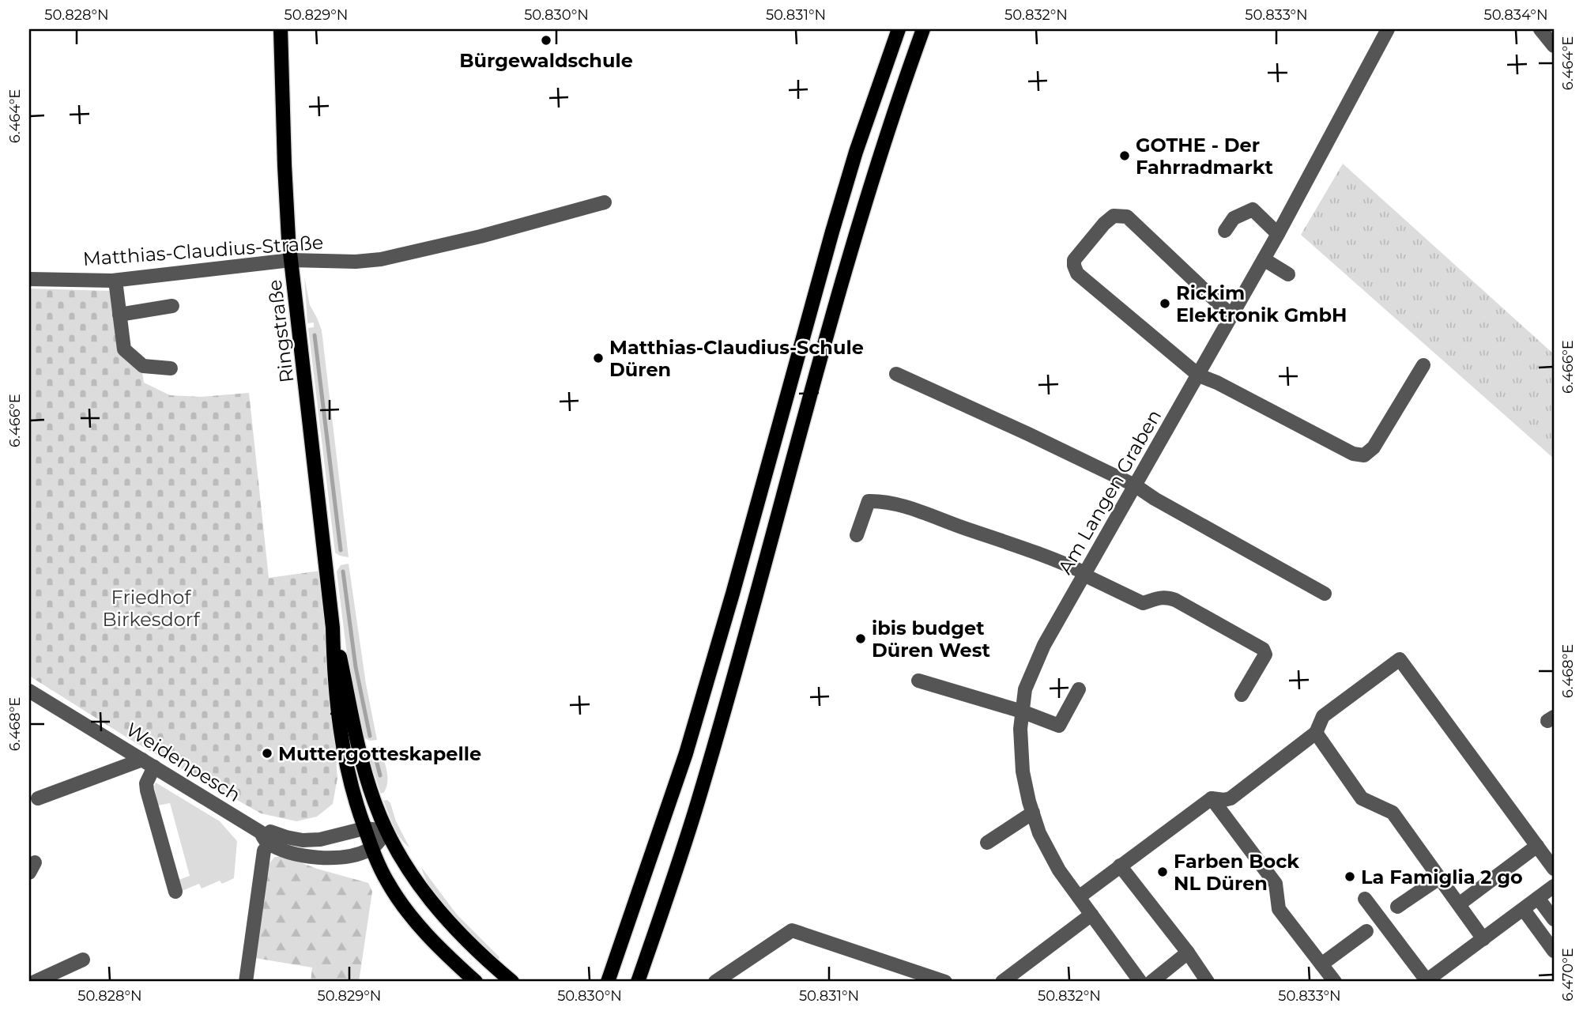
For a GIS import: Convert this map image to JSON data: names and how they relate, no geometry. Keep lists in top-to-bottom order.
{
  "streets": {
    "main road": ["Ringstraße"],
    "street": ["Matthias-Claudius-Straße", "Am Langen Graben", "Weidenpesch"]
  },
  "crossings": [
    ["Matthias-Claudius-Straße", "Ringstraße"],
    ["Ringstraße", "Weidenpesch"]
  ],
  "parks": ["Friedhof Birkesdorf"],
  "places": [
    "Bürgewaldschule",
    "GOTHE - Der Fahrradmarkt",
    "Rickim Elektronik GmbH",
    "Matthias-Claudius-Schule Düren",
    "ibis budget Düren West",
    "Muttergotteskapelle",
    "Farben Bock NL Düren",
    "La Famiglia 2 go"
  ],
  "coordinates": [
    "50.828°N",
    "50.829°N",
    "50.830°N",
    "50.831°N",
    "50.832°N",
    "50.833°N",
    "50.834°N",
    "6.464°E",
    "6.466°E",
    "6.468°E",
    "6.470°E"
  ]
}
